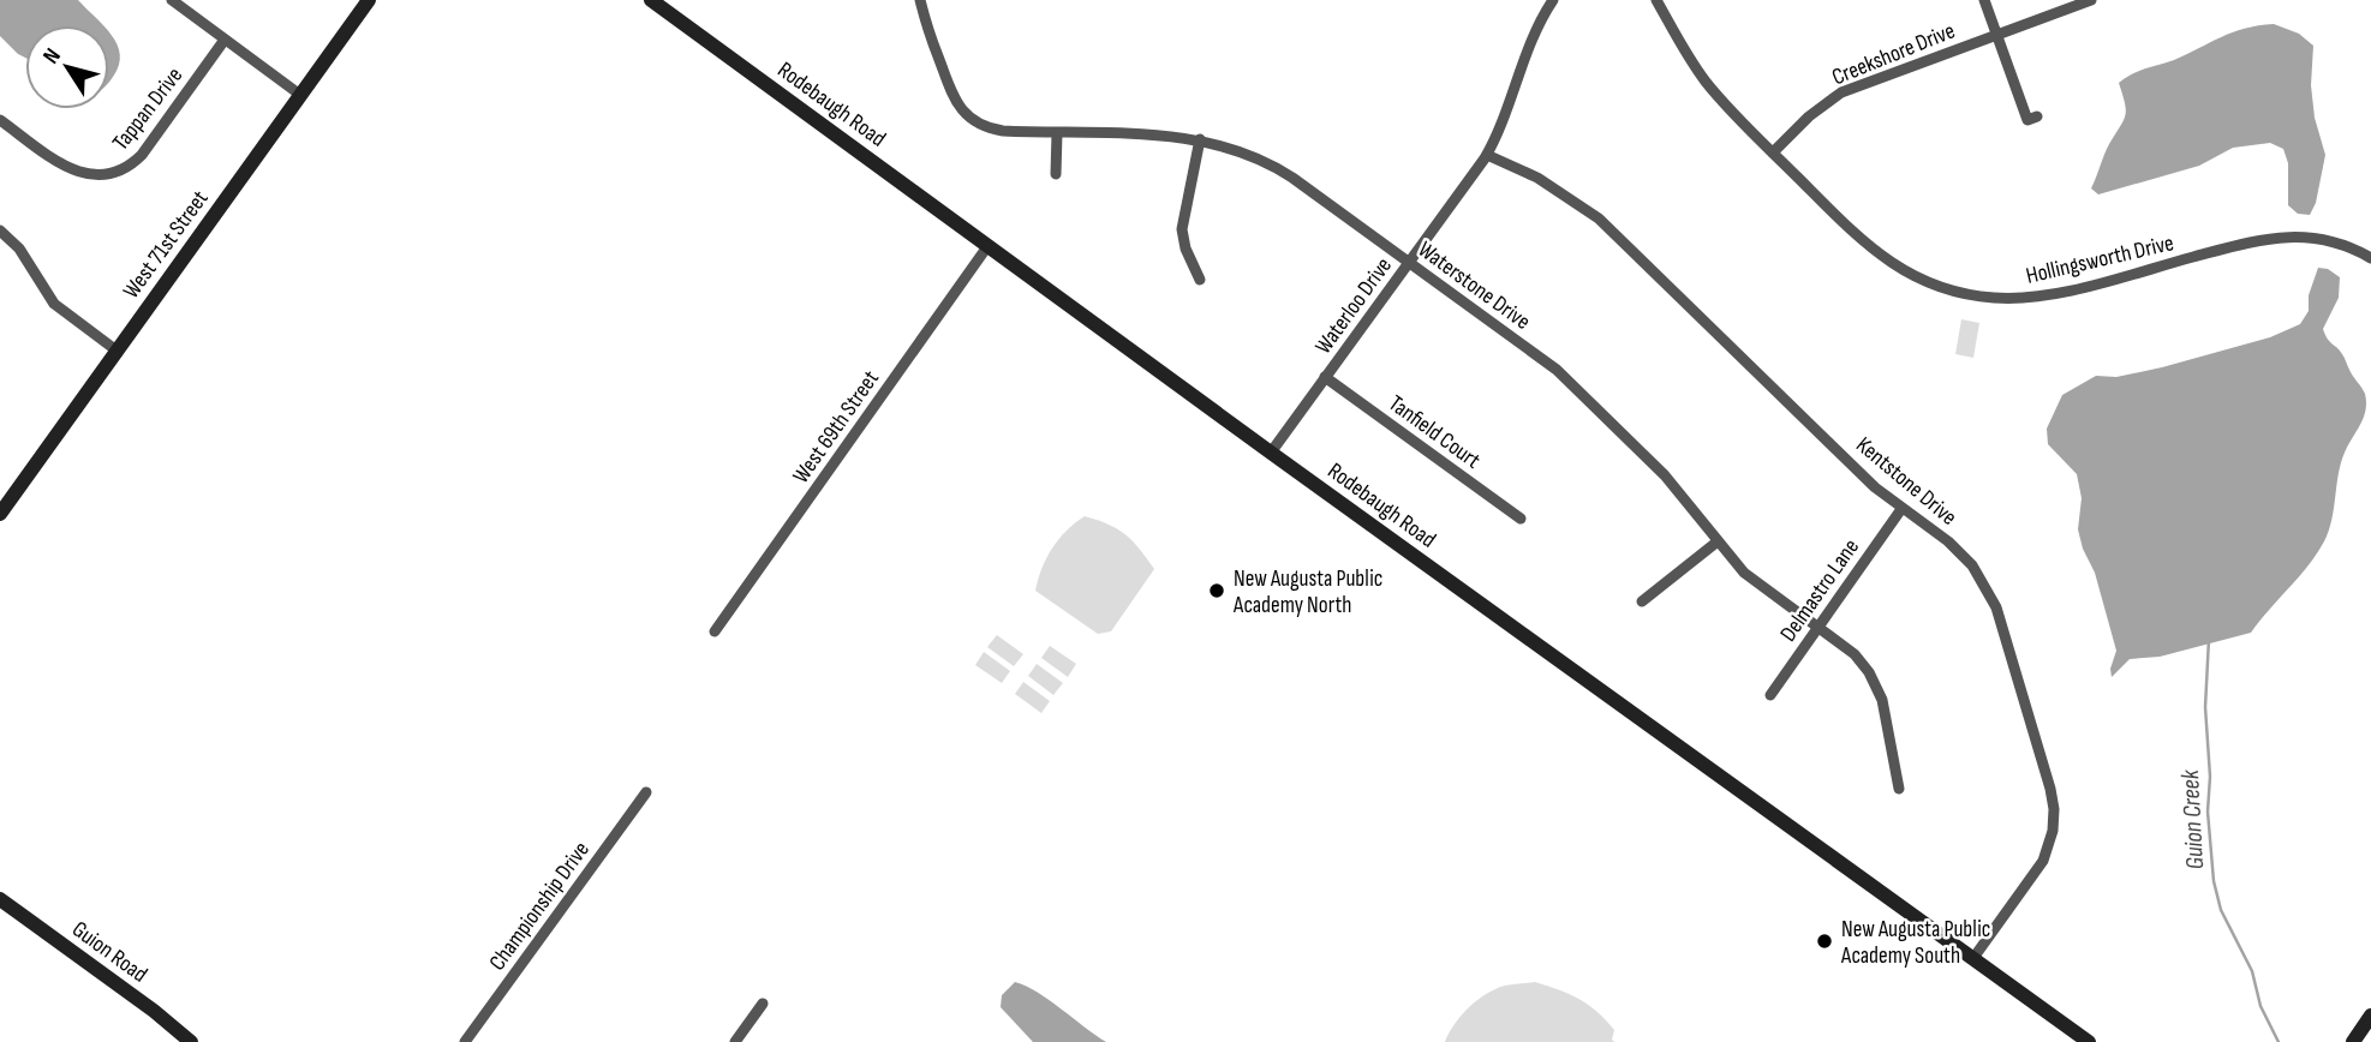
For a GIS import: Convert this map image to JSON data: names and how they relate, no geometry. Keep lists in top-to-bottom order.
{
  "streets": {
    "street": [
      "Creekshore Drive",
      "Rodebaugh Road",
      "Tappan Drive",
      "West 71st Street",
      "Hollingsworth Drive",
      "Waterstone Drive",
      "Waterloo Drive",
      "West 69th Street",
      "Tanfield Court",
      "Kentstone Drive",
      "Delmastro Lane",
      "Championship Drive",
      "Guion Road"
    ]
  },
  "crossings": [
    ["Creekshore Drive", "Hollingsworth Drive"],
    ["Rodebaugh Road", "Waterloo Drive"],
    ["Rodebaugh Road", "West 69th Street"],
    ["Rodebaugh Road", "Kentstone Drive"],
    ["Waterstone Drive", "Waterloo Drive"],
    ["Waterstone Drive", "Delmastro Lane"],
    ["Waterloo Drive", "Tanfield Court"],
    ["Waterloo Drive", "Kentstone Drive"],
    ["Kentstone Drive", "Delmastro Lane"]
  ],
  "water": ["Guion Creek"],
  "places": ["New Augusta Public Academy North", "New Augusta Public Academy South"],
  "north": "top left"
}
